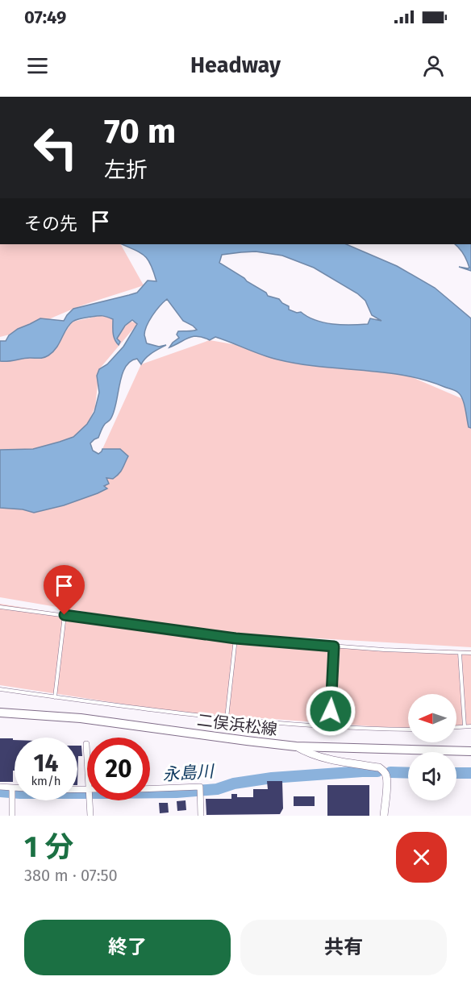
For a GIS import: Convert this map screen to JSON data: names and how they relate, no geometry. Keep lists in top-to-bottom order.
{
  "streets": {
    "main road": ["二俣浜松線"]
  },
  "water": ["永島川"],
  "north": "left",
  "page": {
    "status": "07:49",
    "header": "Headway",
    "turn": ["70 m", "左折"],
    "then": "その先",
    "speed": "14 km/h",
    "limit": "20",
    "heading": ["1 分", "380 m · 07:50"],
    "buttons": ["終了", "共有"]
  }
}
